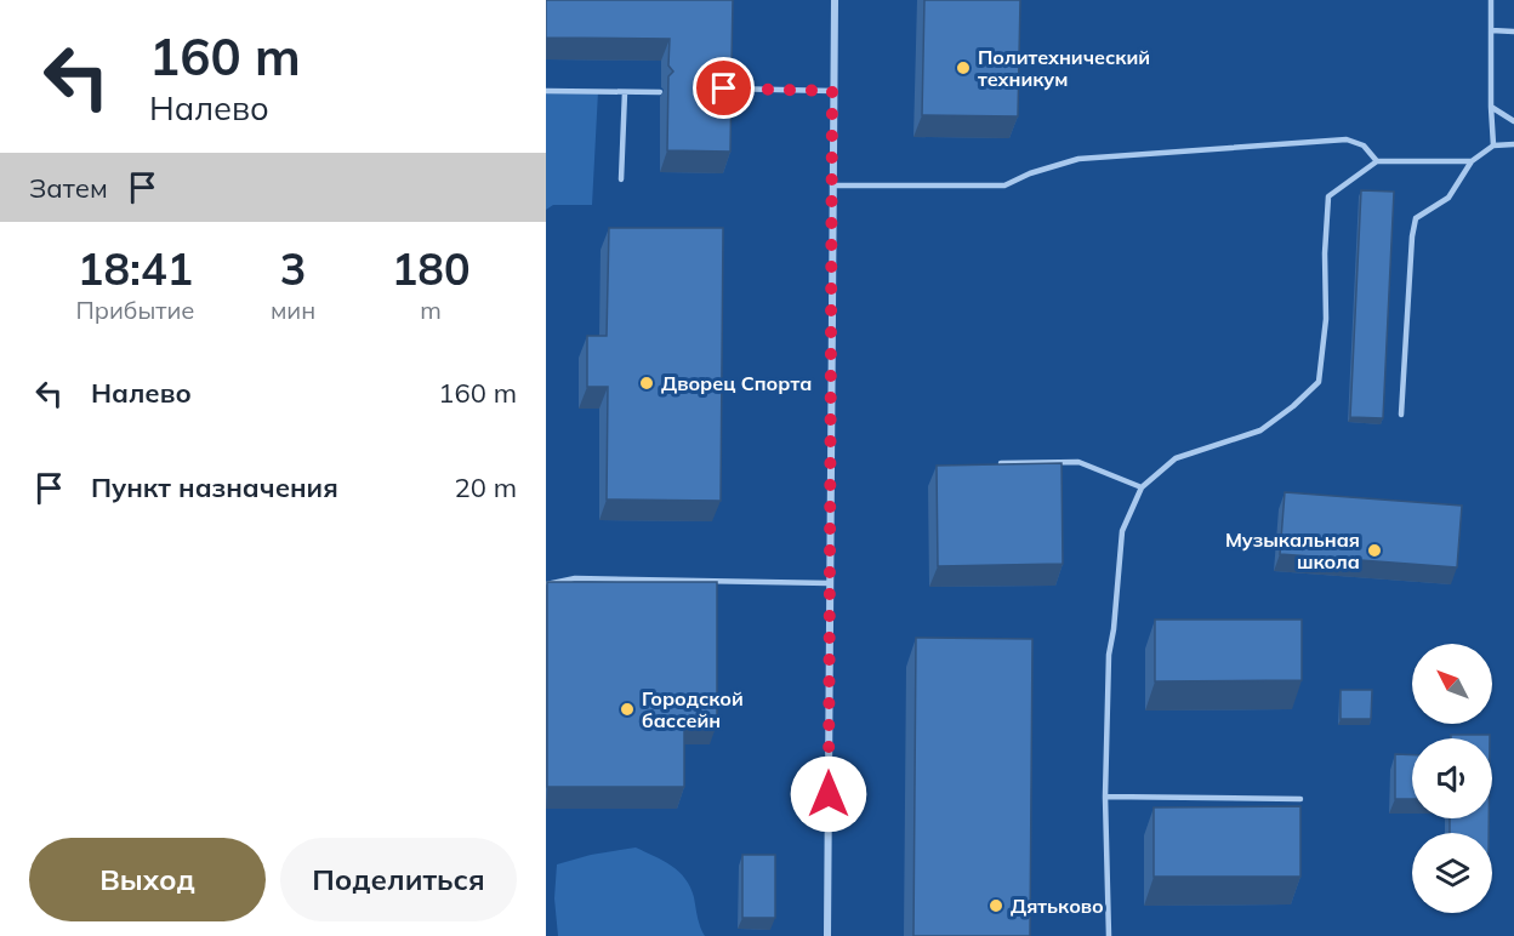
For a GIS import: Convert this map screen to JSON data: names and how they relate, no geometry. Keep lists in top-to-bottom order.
{
  "places": [
    "Политехнический техникум",
    "Дворец Спорта",
    "Музыкальная школа",
    "Городской бассейн",
    "Дятьково"
  ],
  "north": "top left",
  "page": {
    "turn": ["160 m", "Налево"],
    "then": "Затем",
    "eta": [
      "18:41",
      "Прибытие",
      "3",
      "мин",
      "180",
      "m"
    ],
    "list": [
      {
        "name": "Налево",
        "value": "160 m"
      },
      {
        "name": "Пункт назначения",
        "value": "20 m"
      }
    ],
    "buttons": ["Выход", "Поделиться"]
  }
}
